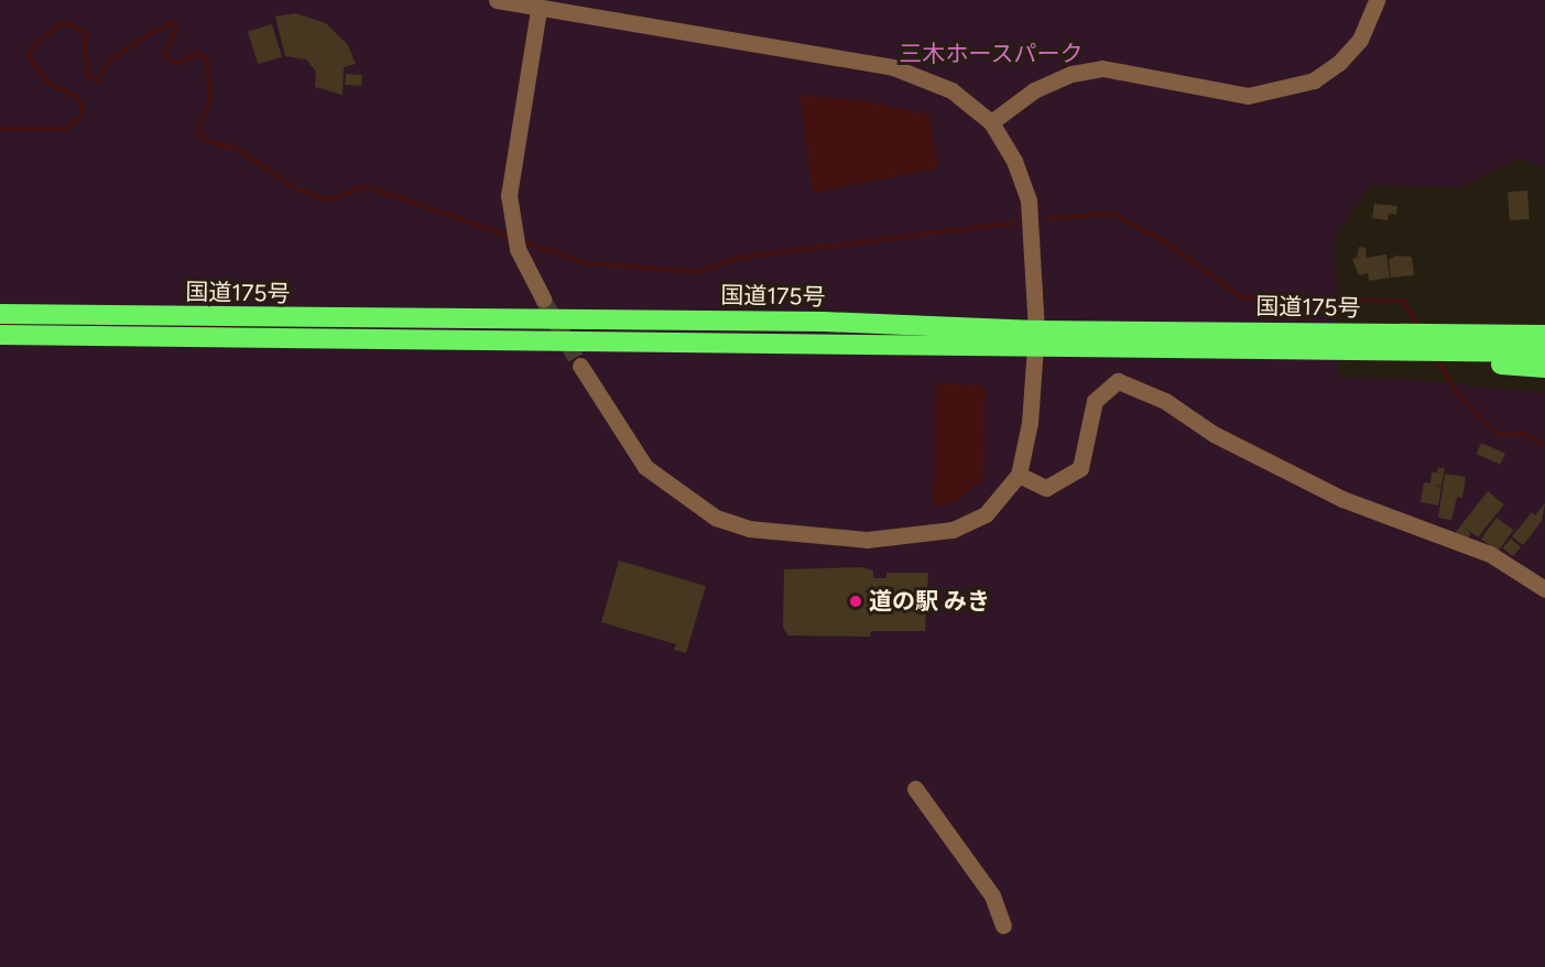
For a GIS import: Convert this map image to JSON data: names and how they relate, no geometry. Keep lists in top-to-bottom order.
{
  "streets": {
    "highway": ["国道175号"]
  },
  "parks": ["三木ホースパーク"],
  "places": ["道の駅 みき"]
}
